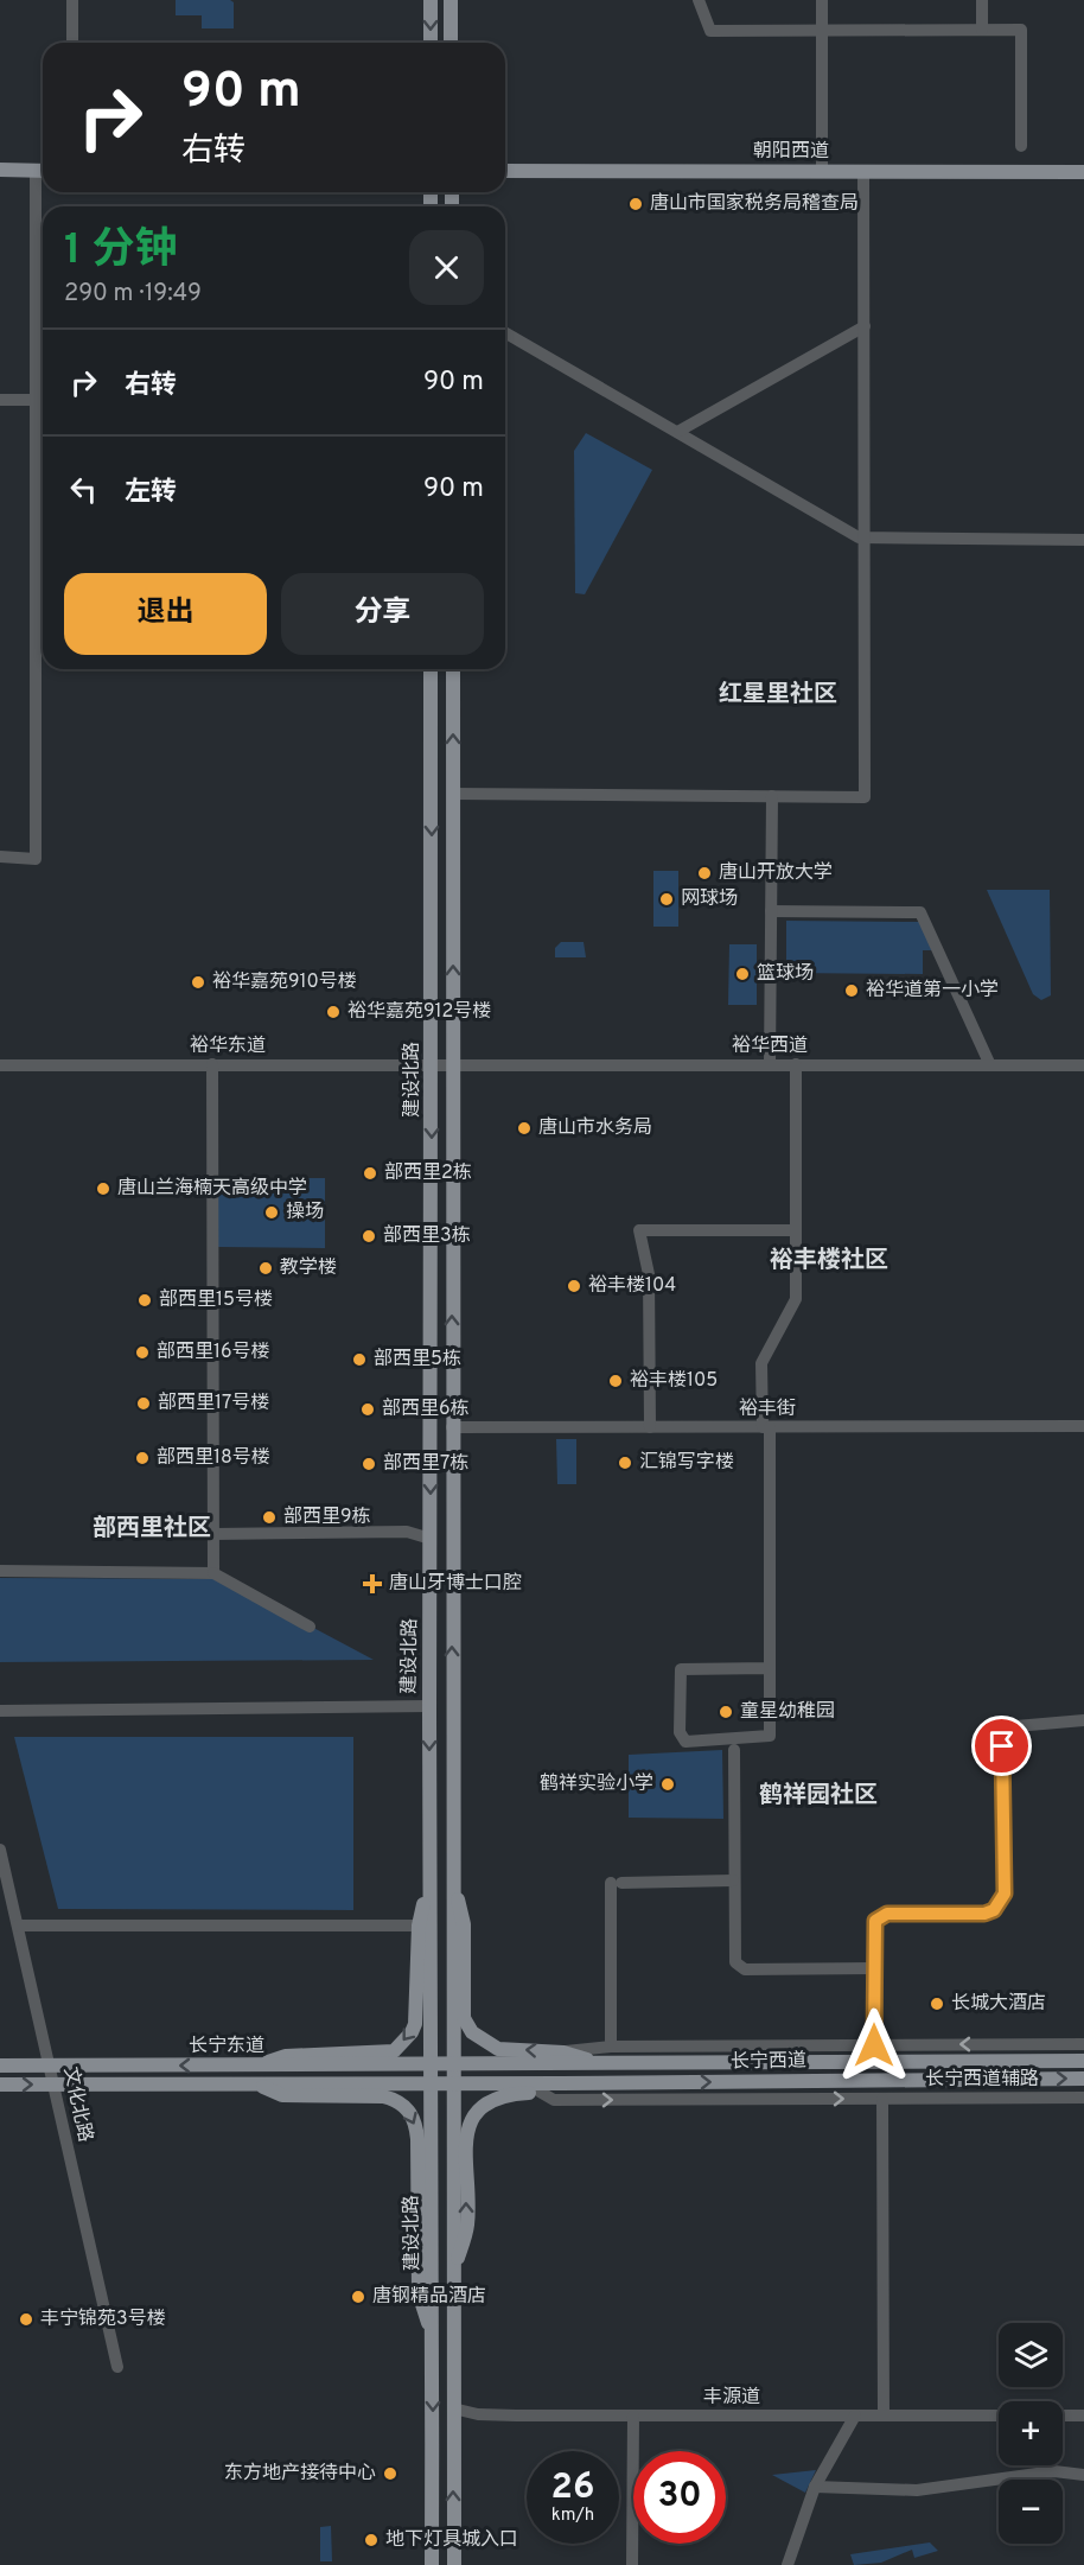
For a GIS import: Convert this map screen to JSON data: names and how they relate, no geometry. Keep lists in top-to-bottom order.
{
  "streets": {
    "main road": [
      "朝阳西道",
      "建设北路",
      "长宁东道",
      "长宁西道"
    ],
    "street": [
      "裕华东道",
      "裕华西道",
      "裕丰街",
      "长宁西道辅路",
      "文化北路",
      "丰源道"
    ]
  },
  "crossings": [
    ["裕华东道", "裕华西道"],
    ["裕华东道", "建设北路"],
    ["裕华西道", "建设北路"],
    ["建设北路", "裕丰街"],
    ["建设北路", "长宁东道"],
    ["建设北路", "长宁西道"],
    ["建设北路", "丰源道"],
    ["长宁东道", "长宁西道"],
    ["长宁东道", "文化北路"]
  ],
  "districts": [
    "红星里社区",
    "裕丰楼社区",
    "部西里社区",
    "鹤祥园社区"
  ],
  "places": {
    "other": [
      "唐山市国家税务局稽查局",
      "唐山开放大学",
      "网球场",
      "篮球场",
      "裕华嘉苑910号楼",
      "裕华道第一小学",
      "裕华嘉苑912号楼",
      "唐山市水务局",
      "部西里2栋",
      "唐山兰海楠天高级中学",
      "操场",
      "部西里3栋",
      "教学楼",
      "裕丰楼104",
      "部西里15号楼",
      "部西里16号楼",
      "部西里5栋",
      "裕丰楼105",
      "部西里17号楼",
      "部西里6栋",
      "部西里18号楼",
      "汇锦写字楼",
      "部西里7栋",
      "部西里9栋",
      "童星幼稚园",
      "鹤祥实验小学",
      "长城大酒店",
      "唐钢精品酒店",
      "丰宁锦苑3号楼",
      "东方地产接待中心",
      "地下灯具城入口"
    ],
    "health": ["唐山牙博士口腔"]
  },
  "page": {
    "turn": ["90 m", "右转"],
    "heading": ["1 分钟", "290 m · 19:49"],
    "list": [
      {
        "name": "右转",
        "value": "90 m"
      },
      {
        "name": "左转",
        "value": "90 m"
      }
    ],
    "buttons": ["退出", "分享"],
    "map_buttons": ["+", "−"],
    "speed": "26 km/h",
    "limit": "30"
  }
}
